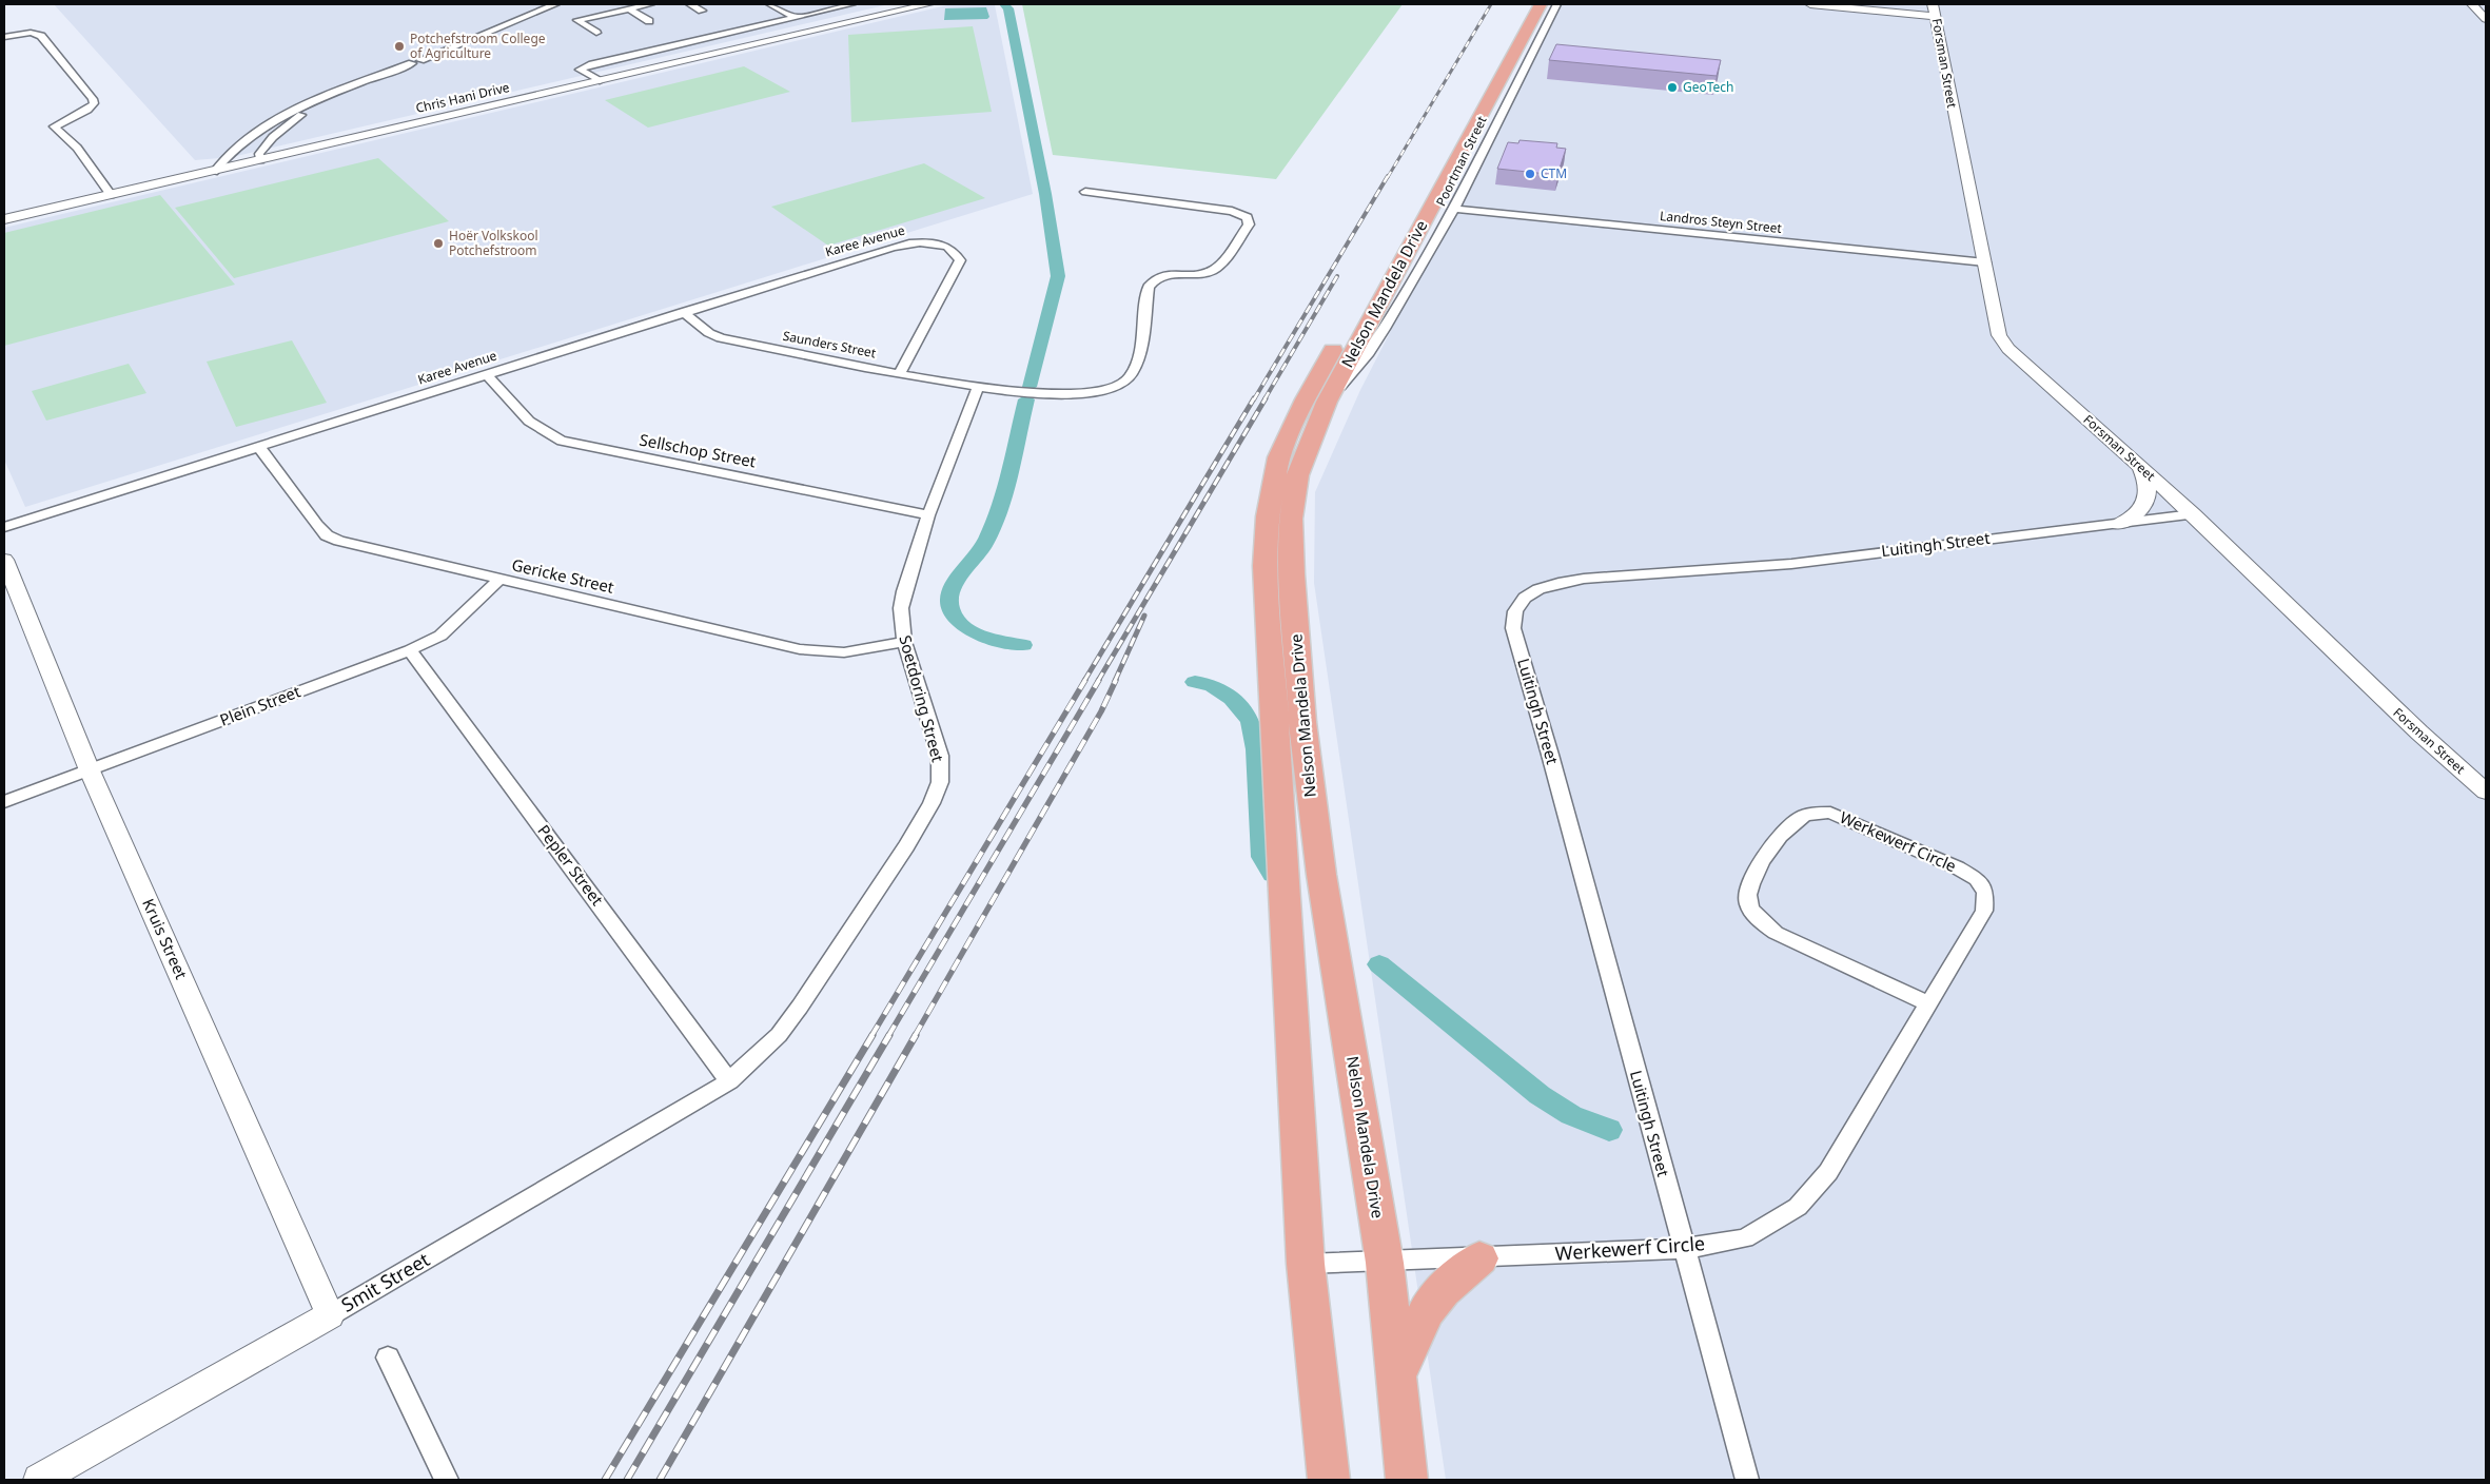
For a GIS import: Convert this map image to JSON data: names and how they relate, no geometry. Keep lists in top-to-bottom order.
{
  "streets": {
    "highway": ["Nelson Mandela Drive"],
    "street": [
      "Forsman Street",
      "Chris Hani Drive",
      "Poortman Street",
      "Landros Steyn Street",
      "Karee Avenue",
      "Saunders Street",
      "Sellschop Street",
      "Luitingh Street",
      "Gericke Street",
      "Soetdoring Street",
      "Plein Street",
      "Werkewerf Circle",
      "Pepler Street",
      "Kruis Street",
      "Smit Street"
    ]
  },
  "crossings": [
    ["Forsman Street", "Landros Steyn Street"],
    ["Forsman Street", "Luitingh Street"],
    ["Poortman Street", "Landros Steyn Street"],
    ["Poortman Street", "Nelson Mandela Drive"],
    ["Karee Avenue", "Saunders Street"],
    ["Karee Avenue", "Sellschop Street"],
    ["Karee Avenue", "Gericke Street"],
    ["Nelson Mandela Drive", "Werkewerf Circle"],
    ["Saunders Street", "Soetdoring Street"],
    ["Sellschop Street", "Soetdoring Street"],
    ["Luitingh Street", "Werkewerf Circle"],
    ["Gericke Street", "Soetdoring Street"],
    ["Gericke Street", "Plein Street"],
    ["Soetdoring Street", "Pepler Street"],
    ["Soetdoring Street", "Smit Street"],
    ["Plein Street", "Pepler Street"],
    ["Plein Street", "Kruis Street"],
    ["Pepler Street", "Smit Street"],
    ["Kruis Street", "Smit Street"]
  ],
  "places": [
    "Potchefstroom College of Agriculture",
    "GeoTech",
    "CTM",
    "Hoër Volkskool Potchefstroom"
  ]
}
